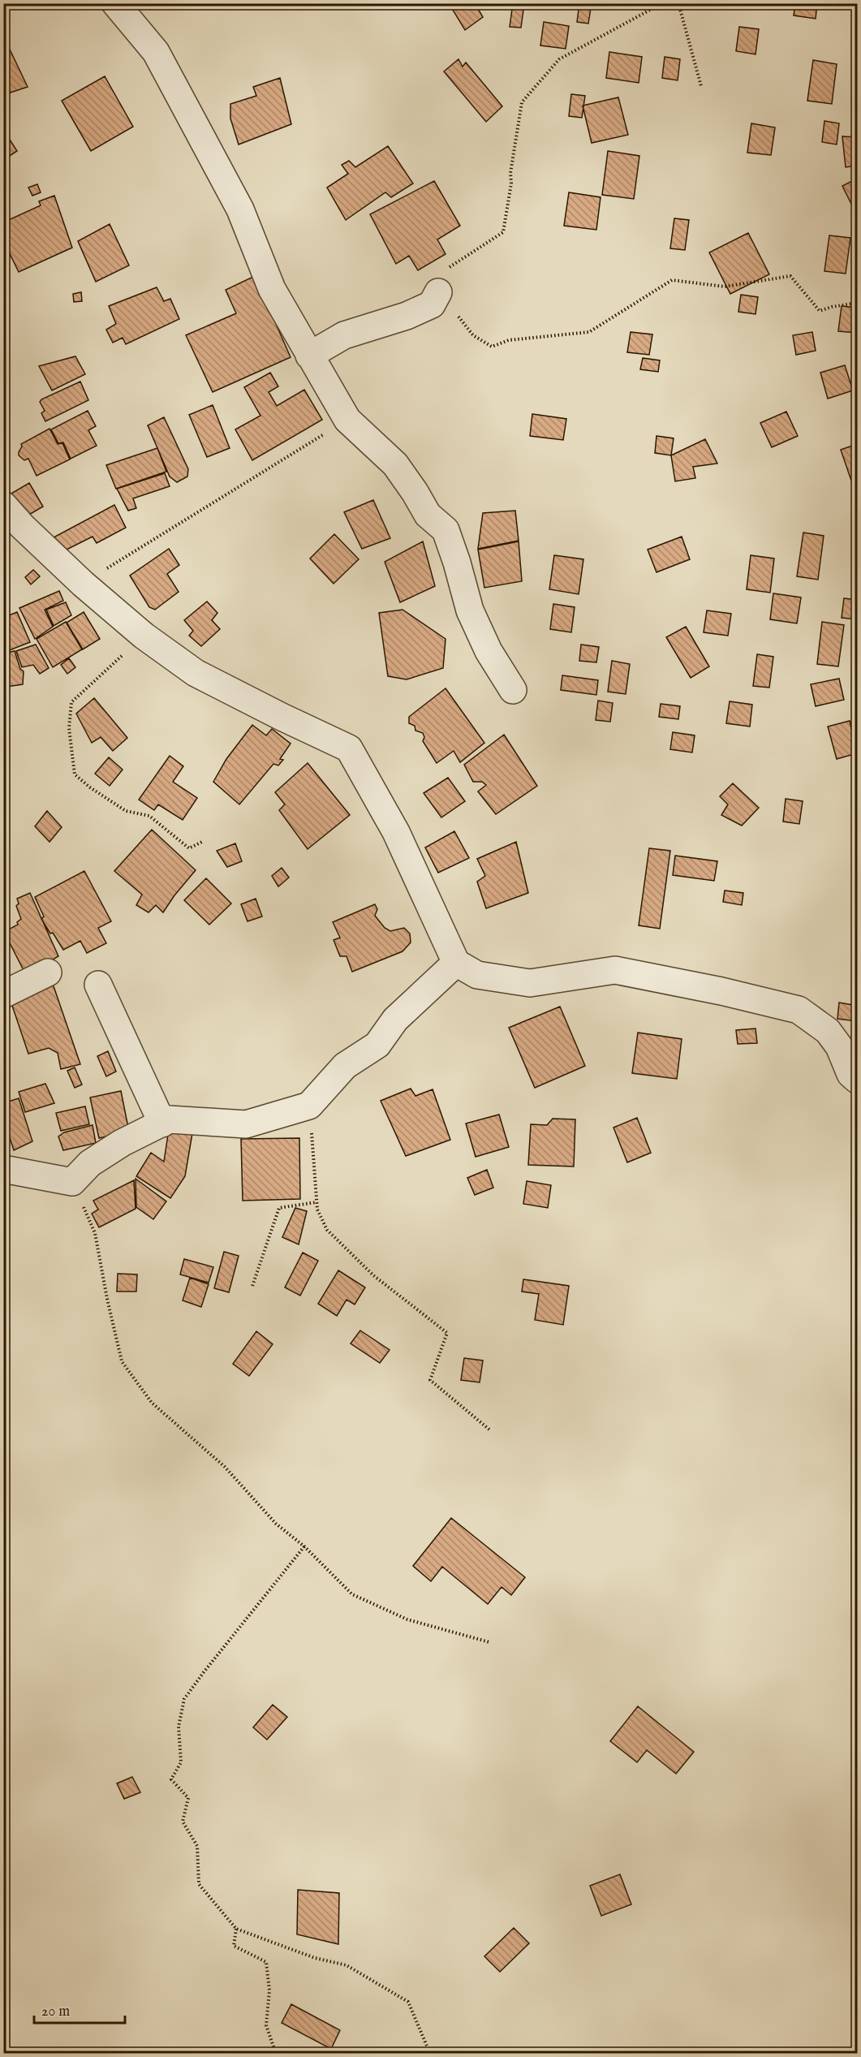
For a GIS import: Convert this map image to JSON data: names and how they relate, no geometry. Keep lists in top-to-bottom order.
{
  "scale_bar": "20 m"
}
